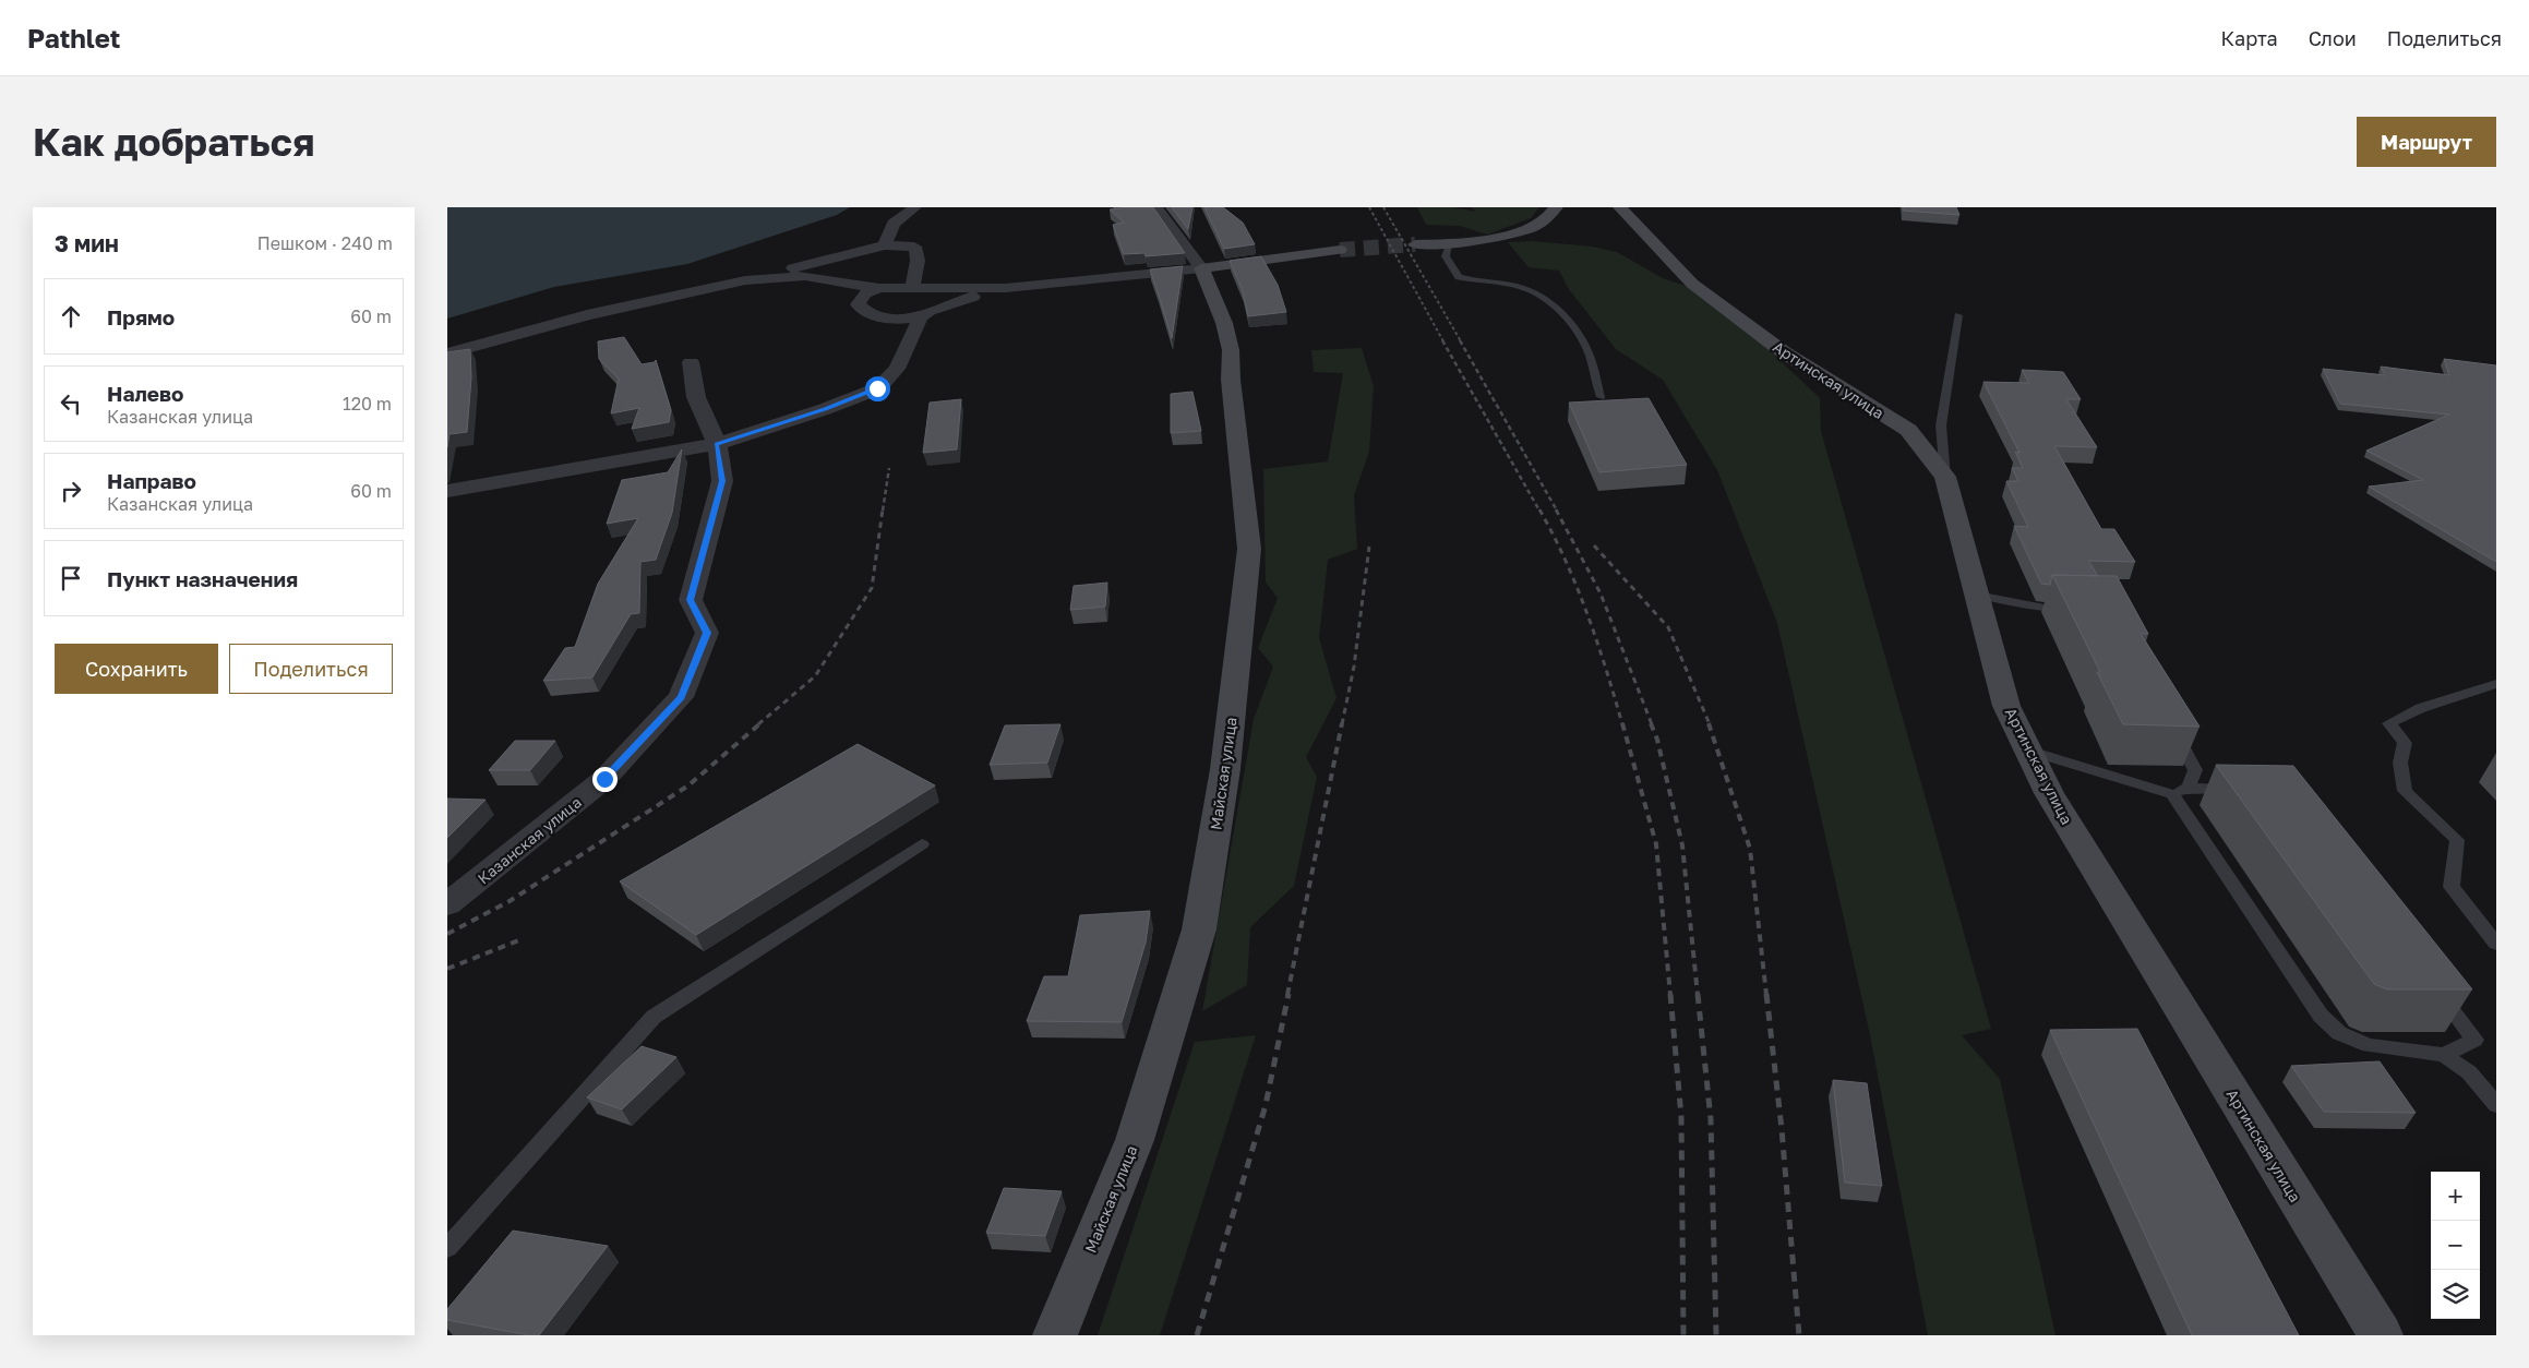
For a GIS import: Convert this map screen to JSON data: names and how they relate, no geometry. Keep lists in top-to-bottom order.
{
  "streets": {
    "street": ["Артинская улица", "Майская улица", "Казанская улица"]
  },
  "page": {
    "header": "Pathlet",
    "nav": ["Карта", "Слои", "Поделиться"],
    "buttons": [
      "Маршрут",
      ["Сохранить", "Поделиться"]
    ],
    "title": "Как добраться",
    "heading": ["3 мин", "Пешком · 240 m"],
    "list": [
      ["Прямо", "60 m"],
      ["Налево", "Казанская улица", "120 m"],
      ["Направо", "Казанская улица", "60 m"],
      "Пункт назначения"
    ],
    "map_buttons": ["+", "−"]
  }
}
